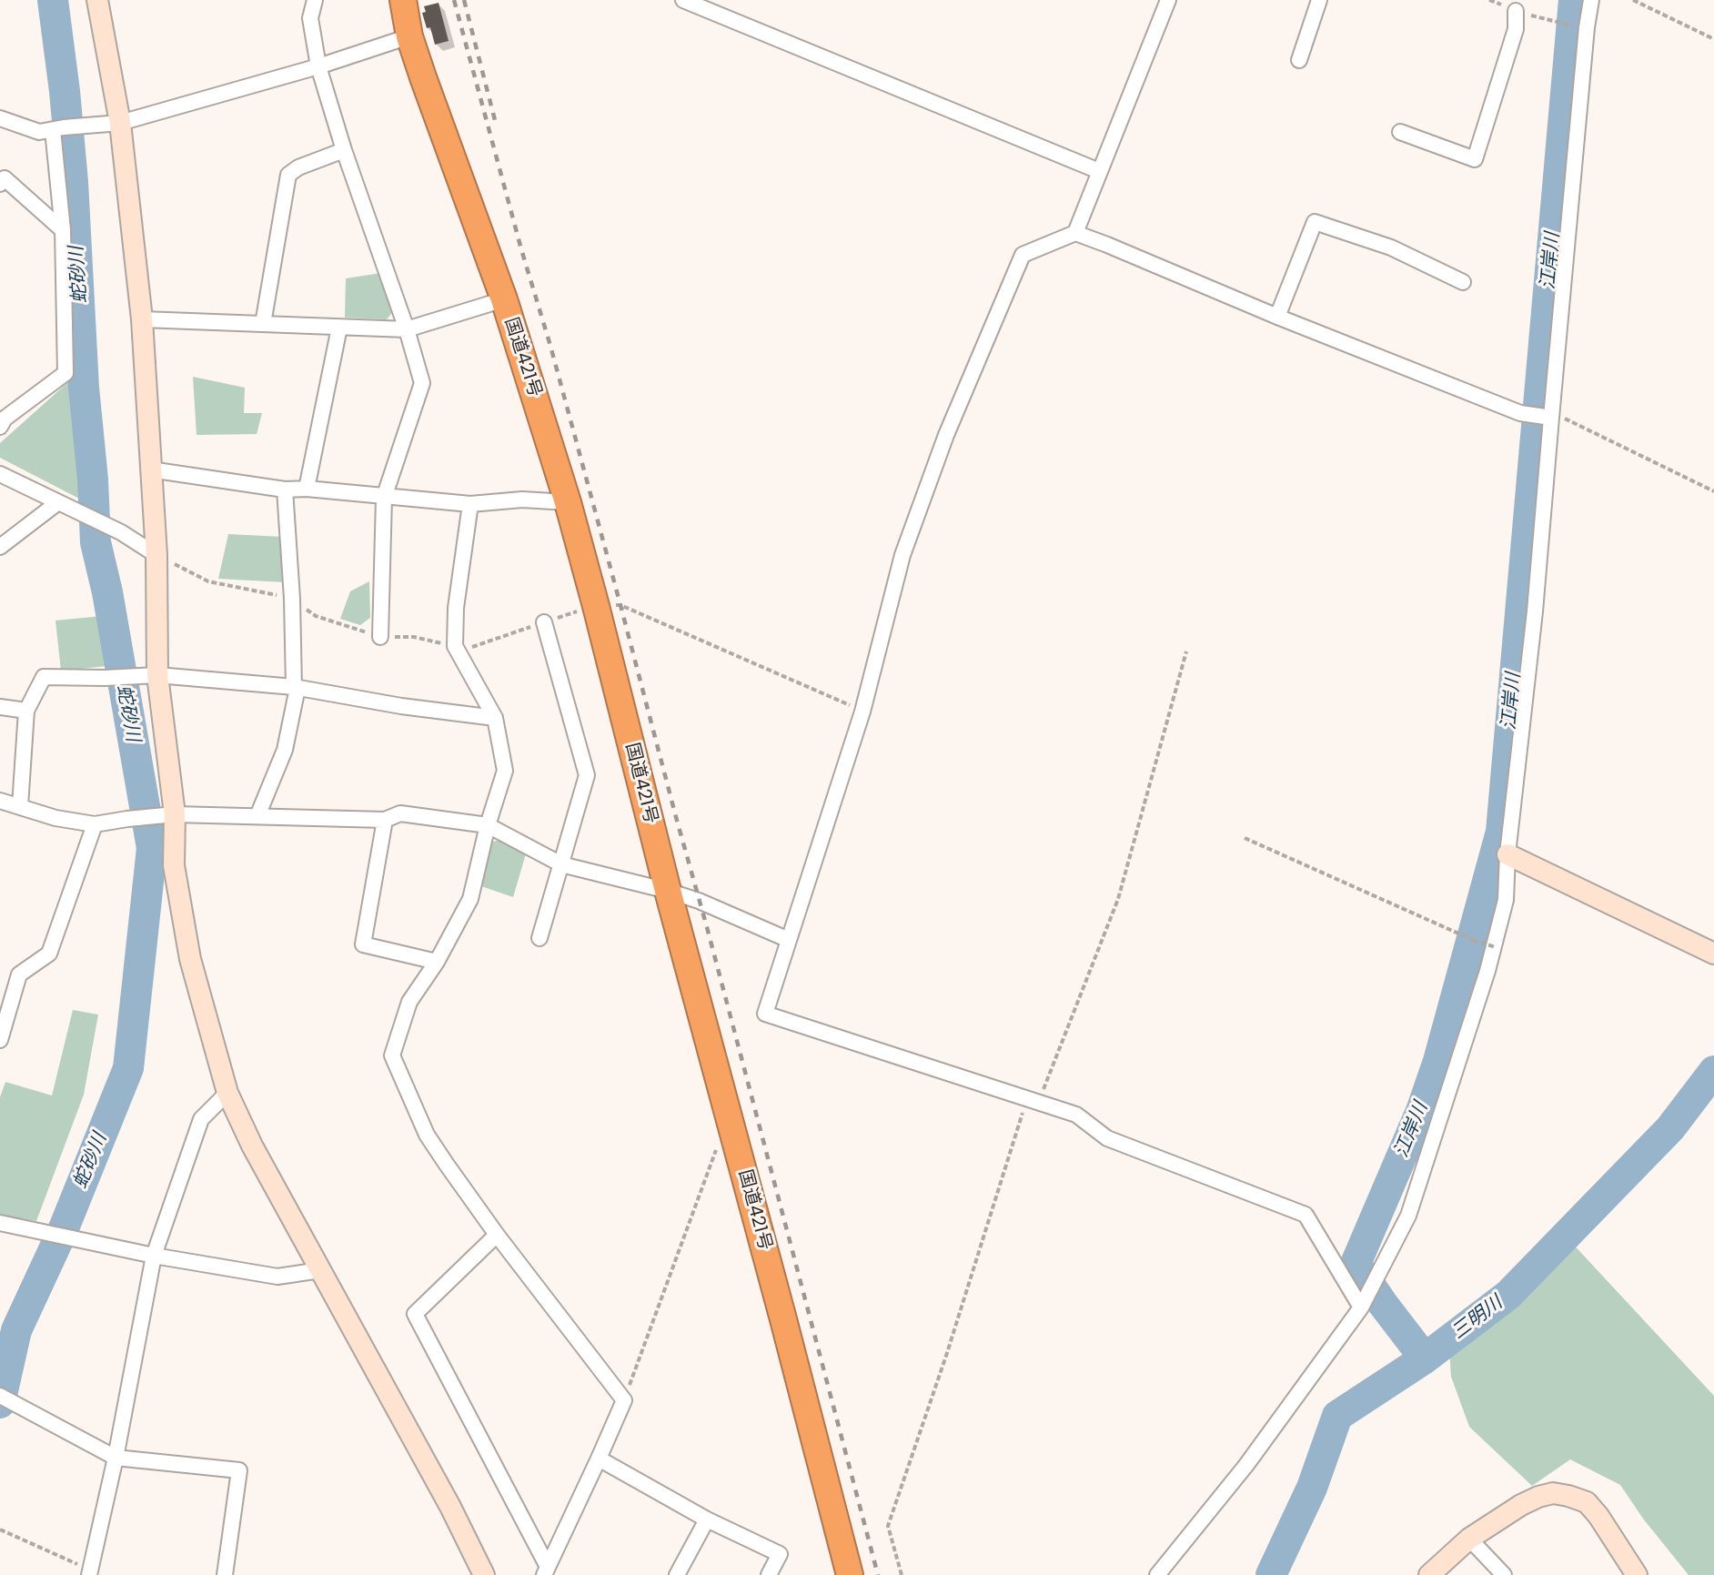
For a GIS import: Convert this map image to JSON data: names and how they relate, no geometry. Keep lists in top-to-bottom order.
{
  "streets": {
    "highway": ["国道421号"]
  },
  "water": ["江岸川", "蛇砂川", "三明川"]
}
